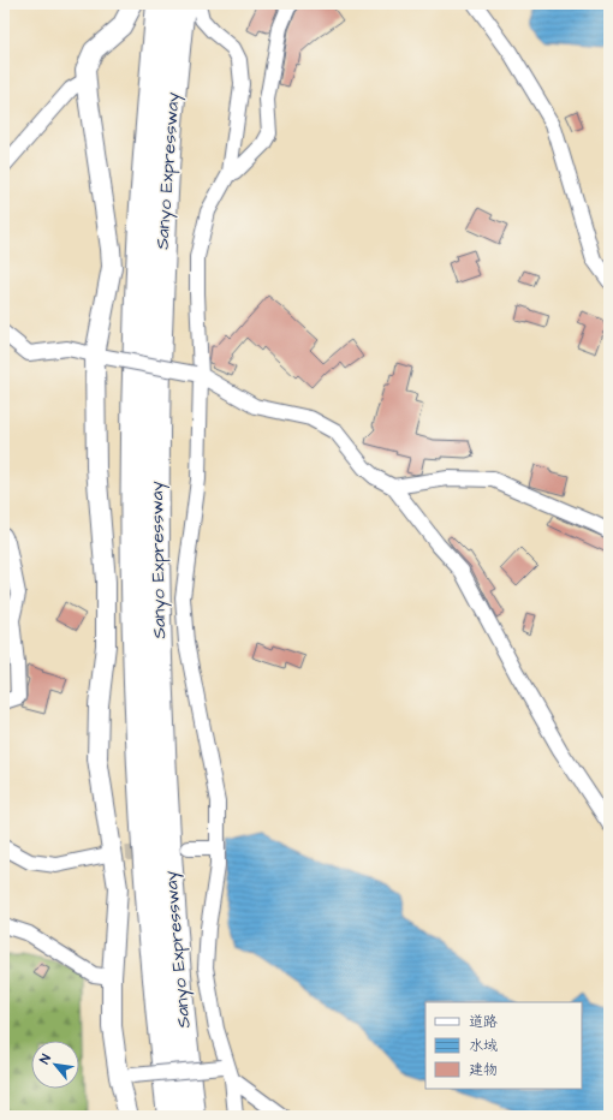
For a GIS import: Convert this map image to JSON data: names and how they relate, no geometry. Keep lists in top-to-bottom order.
{
  "streets": {
    "highway": ["Sanyo Expressway"]
  },
  "legend": ["道路", "水域", "建物"],
  "north": "top left"
}
